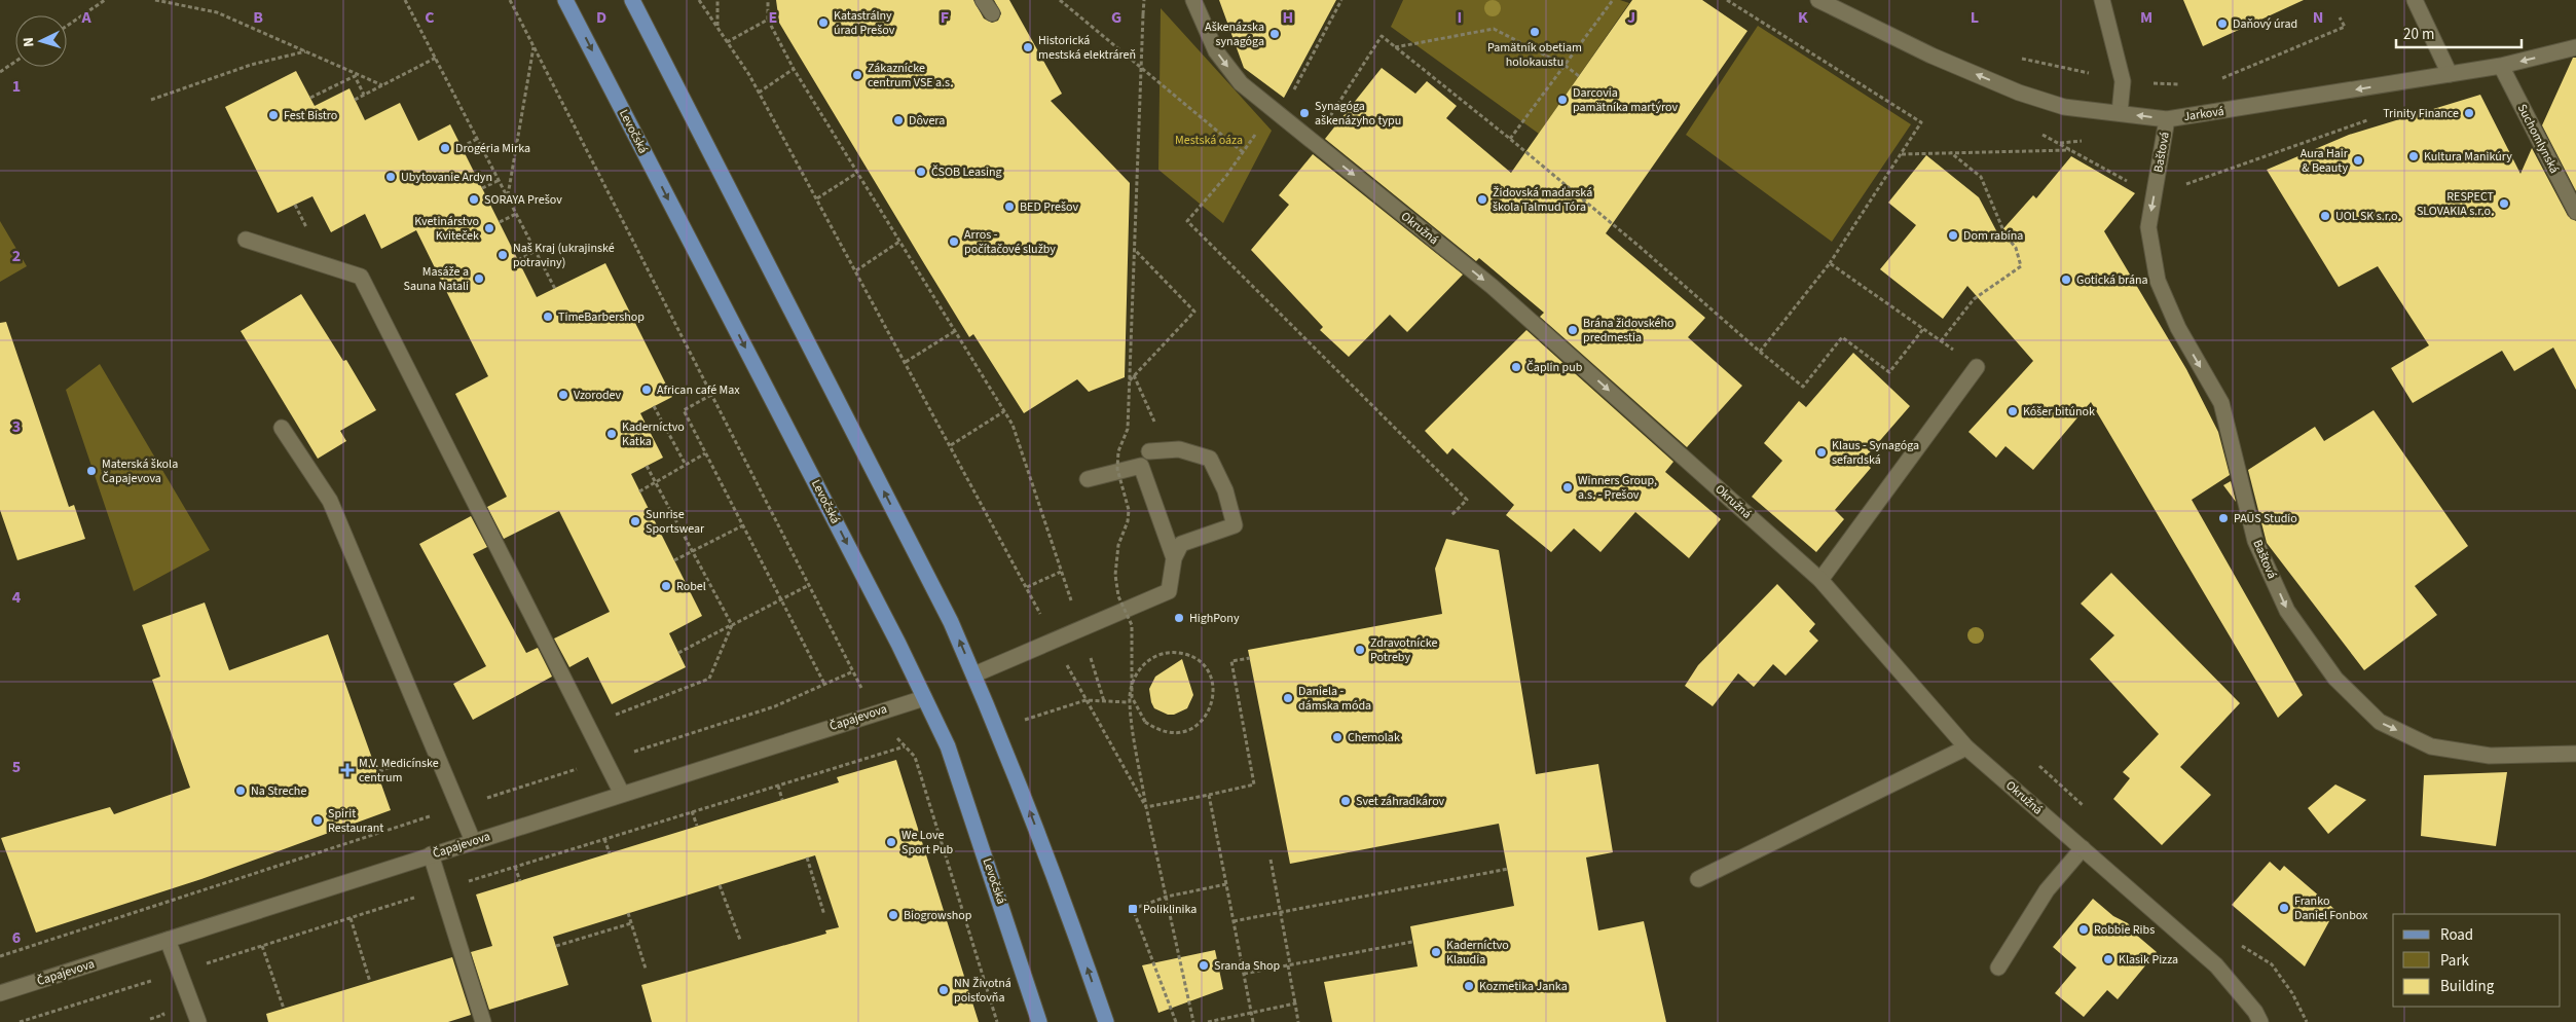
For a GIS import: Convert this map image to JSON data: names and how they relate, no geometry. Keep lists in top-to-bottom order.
{
  "streets": {
    "main road": ["Levočská"],
    "street": [
      "Jarková",
      "Suchomlynská",
      "Baštová",
      "Okružná",
      "Čapajevova"
    ]
  },
  "crossings": [
    ["Jarková", "Suchomlynská"],
    ["Jarková", "Baštová"],
    ["Levočská", "Čapajevova"]
  ],
  "one_way": ["Jarková", "Baštová", "Okružná"],
  "parks": ["Mestská oáza"],
  "places": {
    "other": [
      "Katastrálny úrad Prešov",
      "Daňový úrad",
      "Pamätník obetiam holokaustu",
      "Aškenázska synagóga",
      "Historická mestská elektráreň",
      "Zákaznícke centrum VSE a.s.",
      "Darcovia pamätníka martýrov",
      "Synagóga aškenázyho typu",
      "Trinity Finance",
      "Fest Bistro",
      "Dôvera",
      "Drogéria Mirka",
      "Kultura Manikúry",
      "Aura Hair & Beauty",
      "ČSOB Leasing",
      "Ubytovanie Ardyn",
      "SORAYA Prešov",
      "Židovská maďarská škola Talmud Tóra",
      "RESPECT SLOVAKIA s.r.o.",
      "BED Prešov",
      "UOL SK s.r.o.",
      "Kvetinárstvo Kviteček",
      "Dom rabína",
      "Arros - počítačové služby",
      "Naš Kraj (ukrajinské potraviny)",
      "Masáže a Sauna Natali",
      "Gotická brána",
      "TimeBarbershop",
      "Brána židovského predmestia",
      "Čaplin pub",
      "African café Max",
      "Vzorodev",
      "Kóšer bitúnok",
      "Kaderníctvo Katka",
      "Klaus - Synagóga sefardská",
      "Materská škola Čapajevova",
      "Winners Group, a.s. - Prešov",
      "PAŪS Studio",
      "Sunrise Sportswear",
      "Robel",
      "HighPony",
      "Zdravotnícke Potreby",
      "Daniela - dámska móda",
      "Chemolak",
      "Na Streche",
      "Svet záhradkárov",
      "Spirit Restaurant",
      "We Love Sport Pub",
      "Franko Daniel Fonbox",
      "Biogrowshop",
      "Robbie Ribs",
      "Kaderníctvo Klaudia",
      "Klasik Pizza",
      "Sranda Shop",
      "Kozmetika Janka",
      "NN Životná poisťovňa"
    ],
    "health": ["M.V. Medicínske centrum"],
    "transit": ["Poliklinika"]
  },
  "legend": ["Road", "Park", "Building"],
  "scale_bar": "20 m",
  "north": "left",
  "grid": {
    "columns": [
      "A",
      "B",
      "C",
      "D",
      "E",
      "F",
      "G",
      "H",
      "I",
      "J",
      "K",
      "L",
      "M",
      "N"
    ],
    "rows": [
      "1",
      "2",
      "3",
      "4",
      "5",
      "6"
    ]
  }
}
